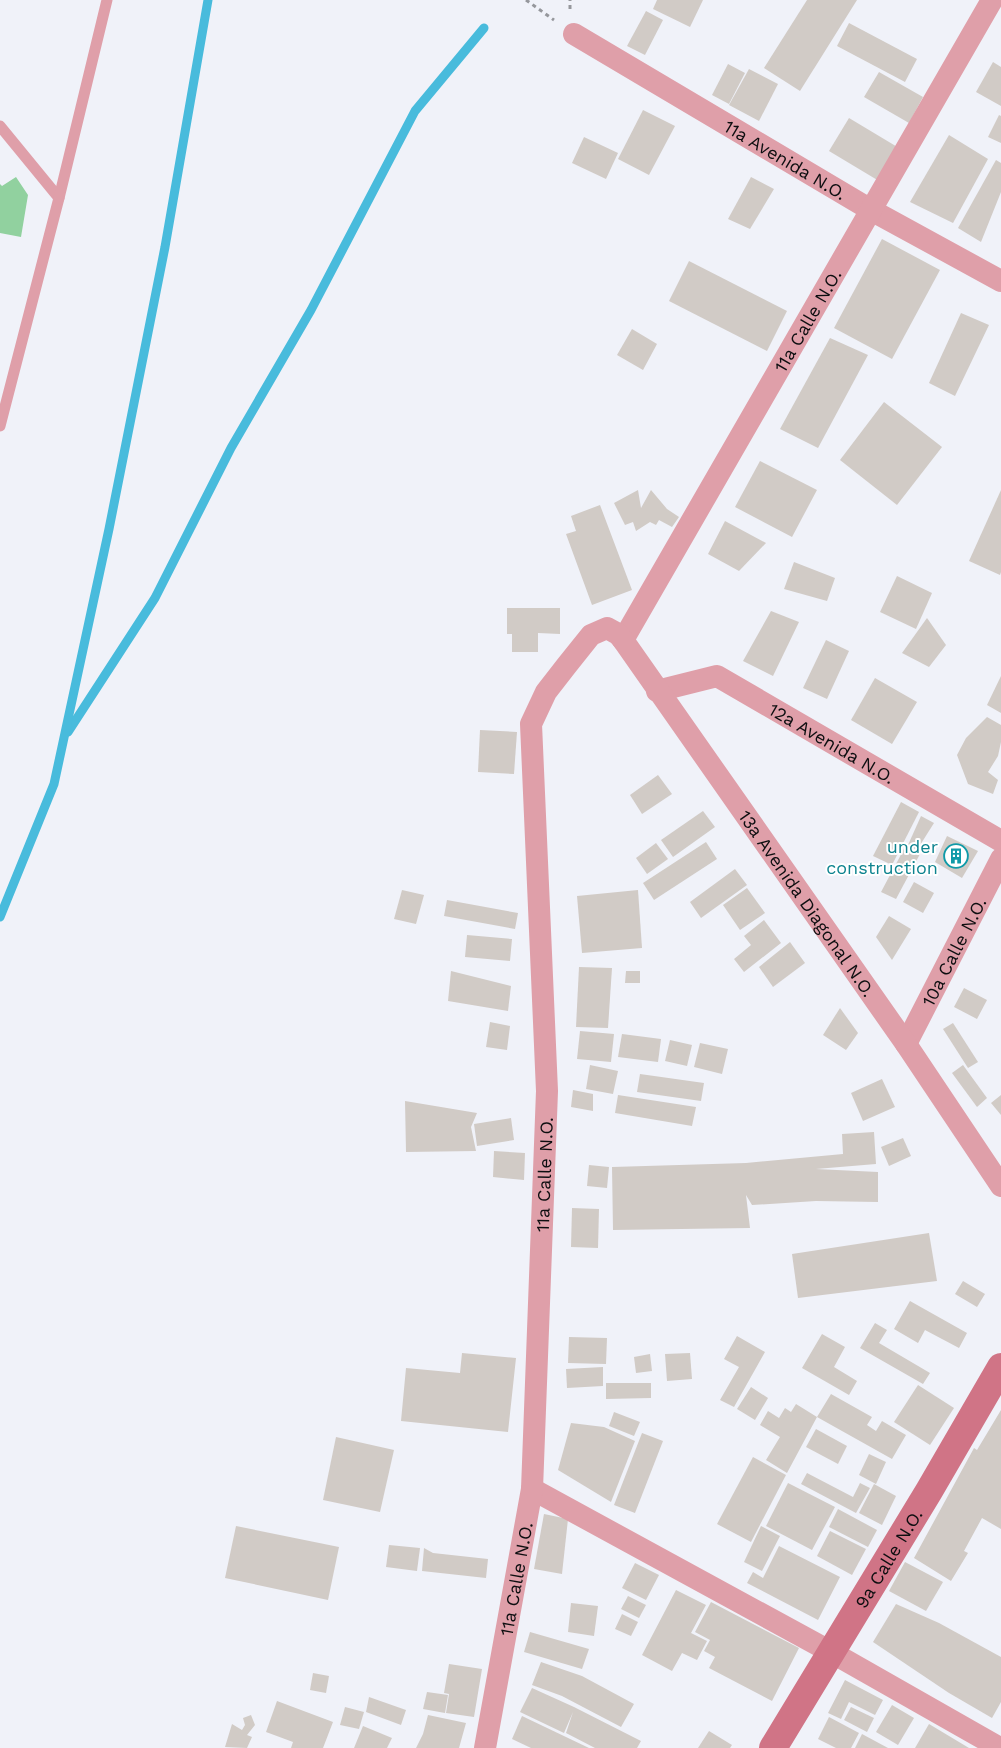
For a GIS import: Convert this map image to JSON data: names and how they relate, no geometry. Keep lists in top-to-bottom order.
{
  "streets": {
    "street": [
      "11a Avenida N.O.",
      "11a Calle N.O.",
      "12a Avenida N.O.",
      "13a Avenida Diagonal N.O.",
      "10a Calle N.O.",
      "9a Calle N.O."
    ]
  },
  "crossings": [
    ["11a Avenida N.O.", "11a Calle N.O."],
    ["11a Calle N.O.", "13a Avenida Diagonal N.O."],
    ["12a Avenida N.O.", "13a Avenida Diagonal N.O."],
    ["13a Avenida Diagonal N.O.", "10a Calle N.O."]
  ],
  "places": {
    "building": ["under construction"]
  }
}
